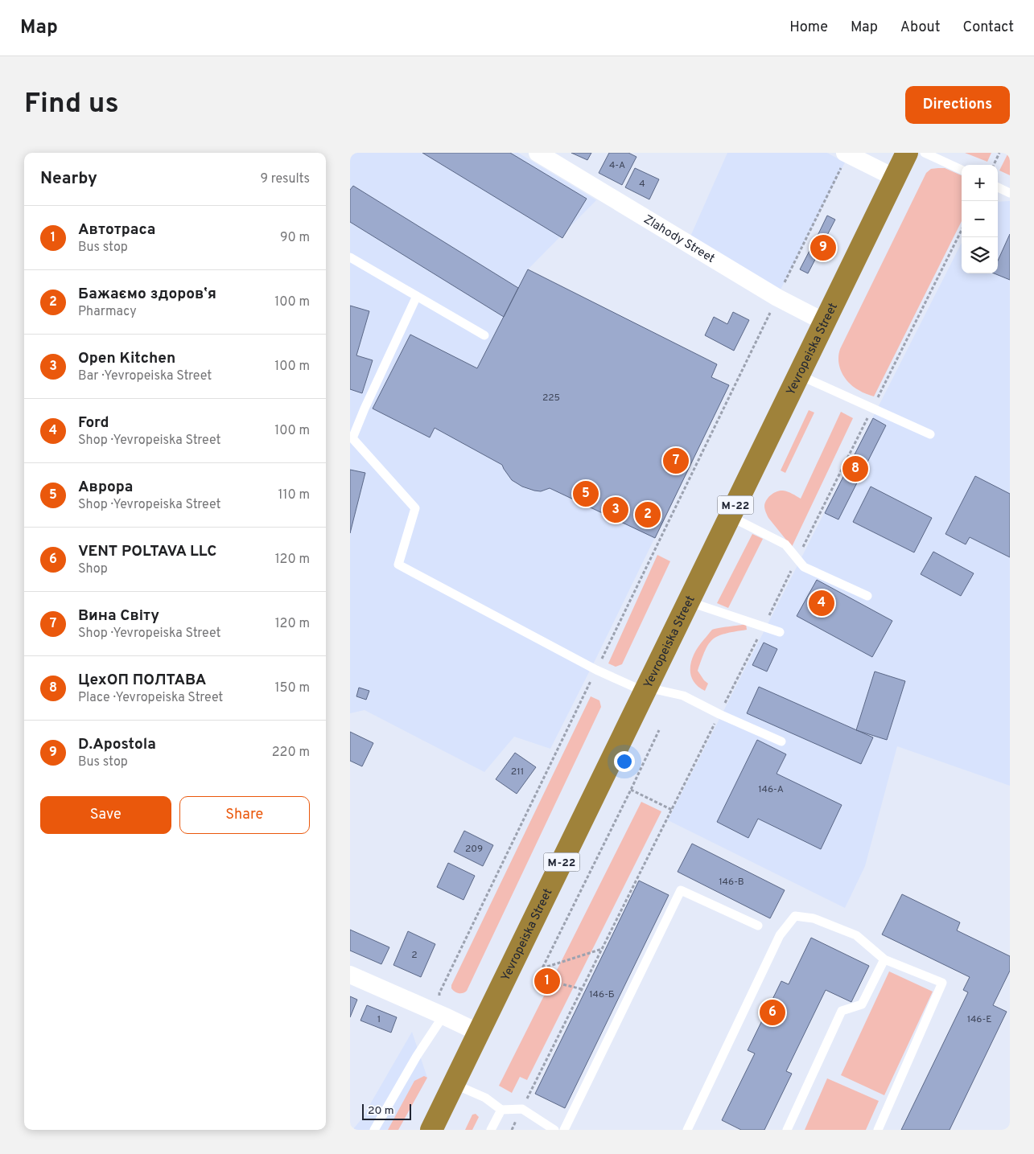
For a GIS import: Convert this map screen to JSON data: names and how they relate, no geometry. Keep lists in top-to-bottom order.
{
  "streets": {
    "highway": ["Yevropeiska Street", "М-22"],
    "street": ["Zlahody Street"]
  },
  "crossings": [
    ["Zlahody Street", "Yevropeiska Street"]
  ],
  "house_numbers": [
    "4-А",
    "4",
    "225",
    "211",
    "146-А",
    "209",
    "146-В",
    "2",
    "146-Б",
    "1",
    "146-Е"
  ],
  "scale_bar": "20 m",
  "page": {
    "header": "Map",
    "nav": [
      "Home",
      "Map",
      "About",
      "Contact"
    ],
    "buttons": [
      "Directions",
      ["Save", "Share"]
    ],
    "title": "Find us",
    "heading": ["Nearby", "9 results"],
    "map_buttons": ["+", "−"],
    "list": [
      {
        "mark": "1",
        "name": "Автотраса",
        "note": "Bus stop",
        "value": "90 m"
      },
      {
        "mark": "2",
        "name": "Бажаємо здоровʼя",
        "note": "Pharmacy",
        "value": "100 m"
      },
      {
        "mark": "3",
        "name": "Open Kitchen",
        "note": "Bar · Yevropeiska Street",
        "value": "100 m"
      },
      {
        "mark": "4",
        "name": "Ford",
        "note": "Shop · Yevropeiska Street",
        "value": "100 m"
      },
      {
        "mark": "5",
        "name": "Аврора",
        "note": "Shop · Yevropeiska Street",
        "value": "110 m"
      },
      {
        "mark": "6",
        "name": "VENT POLTAVA LLC",
        "note": "Shop",
        "value": "120 m"
      },
      {
        "mark": "7",
        "name": "Вина Світу",
        "note": "Shop · Yevropeiska Street",
        "value": "120 m"
      },
      {
        "mark": "8",
        "name": "ЦехОП ПОЛТАВА",
        "note": "Place · Yevropeiska Street",
        "value": "150 m"
      },
      {
        "mark": "9",
        "name": "D.Apostola",
        "note": "Bus stop",
        "value": "220 m"
      }
    ],
    "pins": [
      "9",
      "7",
      "8",
      "5",
      "3",
      "2",
      "4",
      "1",
      "6"
    ],
    "scale": "20 m"
  }
}
